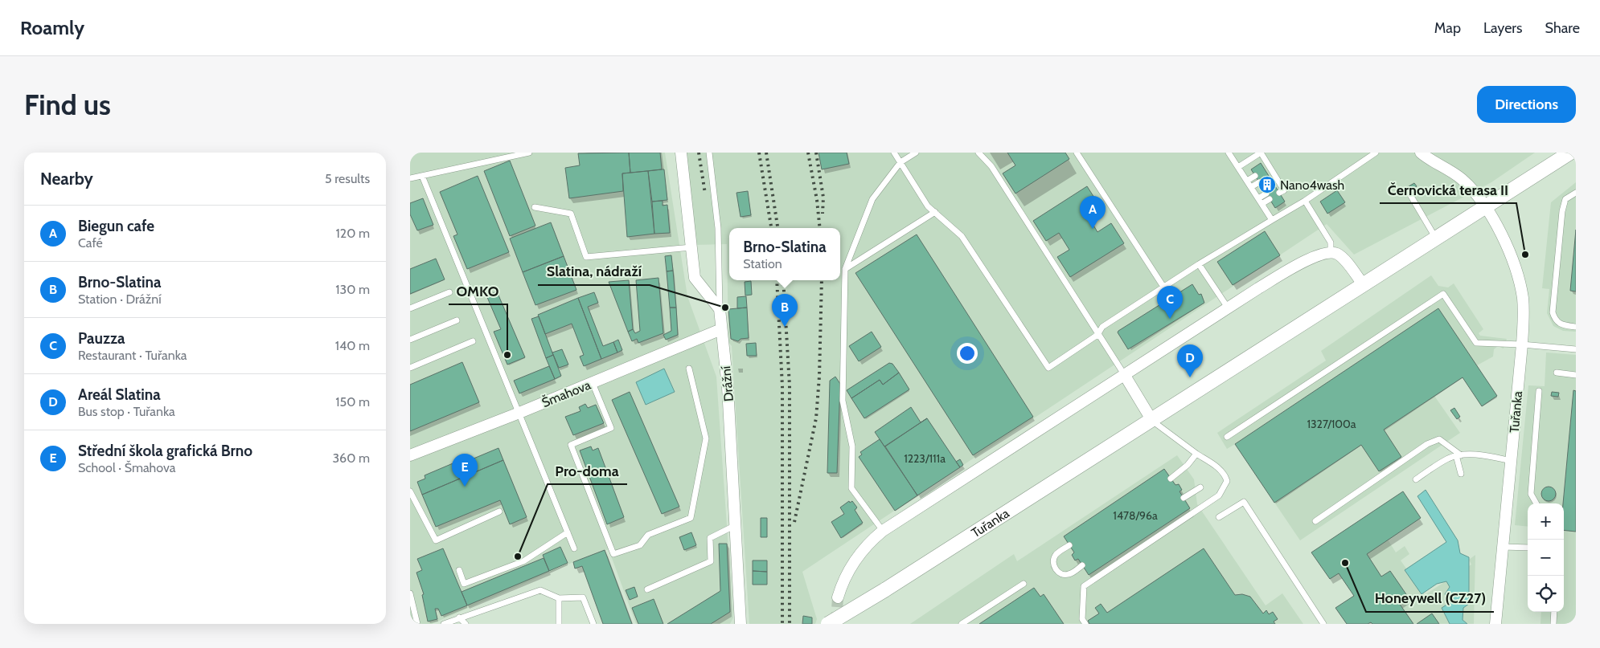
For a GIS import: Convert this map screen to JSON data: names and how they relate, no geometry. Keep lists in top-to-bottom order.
{
  "streets": {
    "street": ["Drážní", "Šmahova", "Tuřanka"]
  },
  "crossings": [
    ["Drážní", "Šmahova"]
  ],
  "places": {
    "building": ["Nano4wash"],
    "other": [
      "Černovická terasa II",
      "Slatina, nádraží",
      "OMKO",
      "Pro-doma",
      "Honeywell (CZ27)"
    ]
  },
  "house_numbers": ["1327/100a", "1223/111a", "1478/96a"],
  "page": {
    "header": "Roamly",
    "nav": ["Map", "Layers", "Share"],
    "buttons": "Directions",
    "title": "Find us",
    "heading": ["Nearby", "5 results"],
    "pins": [
      "A",
      "C",
      "B",
      "D",
      "E"
    ],
    "list": [
      {
        "mark": "A",
        "name": "Biegun cafe",
        "note": "Café",
        "value": "120 m"
      },
      {
        "mark": "B",
        "name": "Brno-Slatina",
        "note": "Station · Drážní",
        "value": "130 m"
      },
      {
        "mark": "C",
        "name": "Pauzza",
        "note": "Restaurant · Tuřanka",
        "value": "140 m"
      },
      {
        "mark": "D",
        "name": "Areál Slatina",
        "note": "Bus stop · Tuřanka",
        "value": "150 m"
      },
      {
        "mark": "E",
        "name": "Střední škola grafická Brno",
        "note": "School · Šmahova",
        "value": "360 m"
      }
    ],
    "popup": ["Brno-Slatina", "Station"],
    "map_buttons": ["+", "−"]
  }
}
